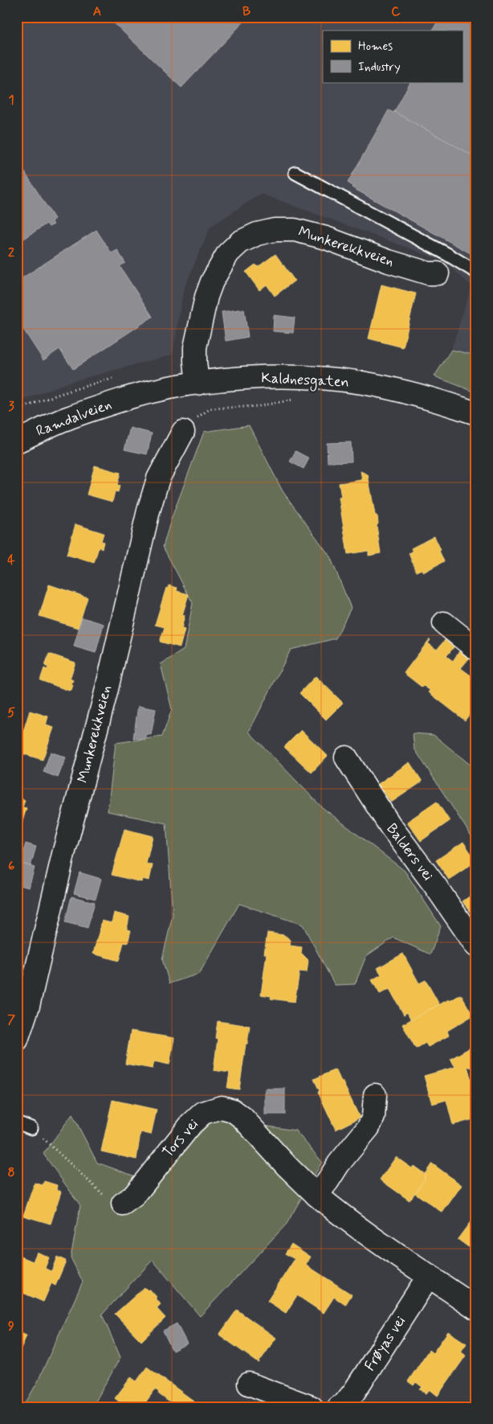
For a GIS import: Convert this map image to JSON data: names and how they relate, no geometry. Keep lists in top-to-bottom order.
{
  "streets": {
    "street": [
      "Munkerekkveien",
      "Kaldnesgaten",
      "Ramdalveien",
      "Balders vei",
      "Tors vei",
      "Frøyas vei"
    ]
  },
  "crossings": [
    ["Munkerekkveien", "Kaldnesgaten"],
    ["Kaldnesgaten", "Ramdalveien"],
    ["Tors vei", "Frøyas vei"]
  ],
  "legend": ["Homes", "Industry"],
  "grid": {
    "columns": ["A", "B", "C"],
    "rows": [
      "1",
      "2",
      "3",
      "4",
      "5",
      "6",
      "7",
      "8",
      "9"
    ]
  }
}
